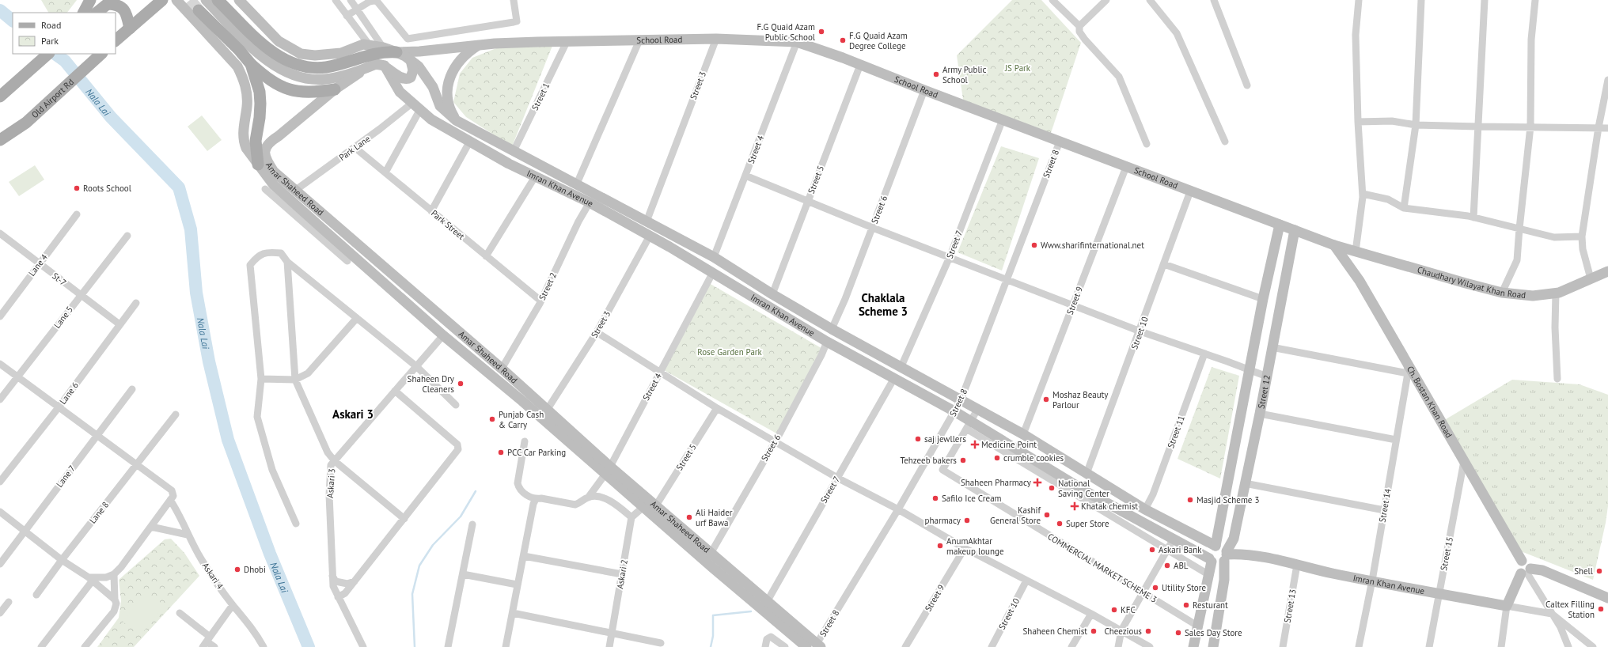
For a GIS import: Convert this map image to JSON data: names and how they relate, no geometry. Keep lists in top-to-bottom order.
{
  "streets": {
    "main road": [
      "School Road",
      "Old Airport Rd",
      "Amar Shaheed Road",
      "Imran Khan Avenue",
      "Chaudhary Wilayat Khan Road",
      "Street 12",
      "Ch. Bostan Khan Road"
    ],
    "street": [
      "Street 3",
      "Street 1",
      "Park Lane",
      "Street 4",
      "Street 8",
      "Street 5",
      "Street 6",
      "Park Street",
      "Street 7",
      "Lane 4",
      "St-7",
      "Street 2",
      "Street 9",
      "Lane 5",
      "Street 10",
      "Lane 6",
      "Street 11",
      "Lane 7",
      "Askari 3",
      "Street 14",
      "Lane 8",
      "Street 15",
      "COMMERCIAL MARKET SCHEME 3",
      "Askari 2",
      "Askari 4",
      "Street 13"
    ]
  },
  "crossings": [
    ["School Road", "Street 3"],
    ["School Road", "Street 1"],
    ["School Road", "Street 4"],
    ["School Road", "Street 8"],
    ["School Road", "Street 5"],
    ["School Road", "Imran Khan Avenue"],
    ["School Road", "Street 6"],
    ["School Road", "Street 7"],
    ["School Road", "Chaudhary Wilayat Khan Road"],
    ["School Road", "Street 9"],
    ["School Road", "Street 10"],
    ["School Road", "Street 12"],
    ["School Road", "Ch. Bostan Khan Road"],
    ["Street 3", "Amar Shaheed Road"],
    ["Street 3", "Imran Khan Avenue"],
    ["Street 1", "Imran Khan Avenue"],
    ["Park Lane", "Amar Shaheed Road"],
    ["Park Lane", "Imran Khan Avenue"],
    ["Park Lane", "Park Street"],
    ["Street 4", "Amar Shaheed Road"],
    ["Street 4", "Imran Khan Avenue"],
    ["Street 8", "Amar Shaheed Road"],
    ["Street 8", "Imran Khan Avenue"],
    ["Street 5", "Amar Shaheed Road"],
    ["Street 5", "Imran Khan Avenue"],
    ["Amar Shaheed Road", "Street 6"],
    ["Amar Shaheed Road", "Street 7"],
    ["Amar Shaheed Road", "Street 2"],
    ["Amar Shaheed Road", "Askari 3"],
    ["Imran Khan Avenue", "Street 6"],
    ["Imran Khan Avenue", "Street 7"],
    ["Imran Khan Avenue", "Street 2"],
    ["Imran Khan Avenue", "Street 9"],
    ["Imran Khan Avenue", "Street 10"],
    ["Imran Khan Avenue", "Street 12"],
    ["Imran Khan Avenue", "Street 11"],
    ["Imran Khan Avenue", "Street 14"],
    ["Imran Khan Avenue", "Street 15"],
    ["Imran Khan Avenue", "COMMERCIAL MARKET SCHEME 3"],
    ["Imran Khan Avenue", "Street 13"],
    ["Park Street", "Street 2"],
    ["Lane 4", "St-7"],
    ["St-7", "Lane 5"],
    ["St-7", "Lane 6"],
    ["Chaudhary Wilayat Khan Road", "Ch. Bostan Khan Road"],
    ["Ch. Bostan Khan Road", "Street 14"],
    ["Ch. Bostan Khan Road", "Street 15"]
  ],
  "districts": ["Chaklala Scheme 3", "Askari 3"],
  "water": ["Nala Lai"],
  "parks": ["JS Park", "Rose Garden Park"],
  "places": {
    "other": [
      "F.G Quaid Azam Public School",
      "F.G Quaid Azam Degree College",
      "Army Public School",
      "Roots School",
      "Www.sharifinternational.net",
      "Shaheen Dry Cleaners",
      "Moshaz Beauty Parlour",
      "Punjab Cash & Carry",
      "saj jewllers",
      "PCC Car Parking",
      "crumble cookies",
      "Tehzeeb bakers",
      "National Saving Center",
      "Safilo Ice Cream",
      "Masjid Scheme 3",
      "Kashif General Store",
      "Ali Haider urf Bawa",
      "pharmacy",
      "Super Store",
      "AnumAkhtar makeup lounge",
      "Askari Bank",
      "ABL",
      "Dhobi",
      "Shell",
      "Utility Store",
      "Resturant",
      "Caltex Filling Station",
      "KFC",
      "Shaheen Chemist",
      "Cheezious",
      "Sales Day Store"
    ],
    "health": ["Medicine Point", "Shaheen Pharmacy", "Khatak chemist"]
  },
  "legend": ["Road", "Park"]
}
